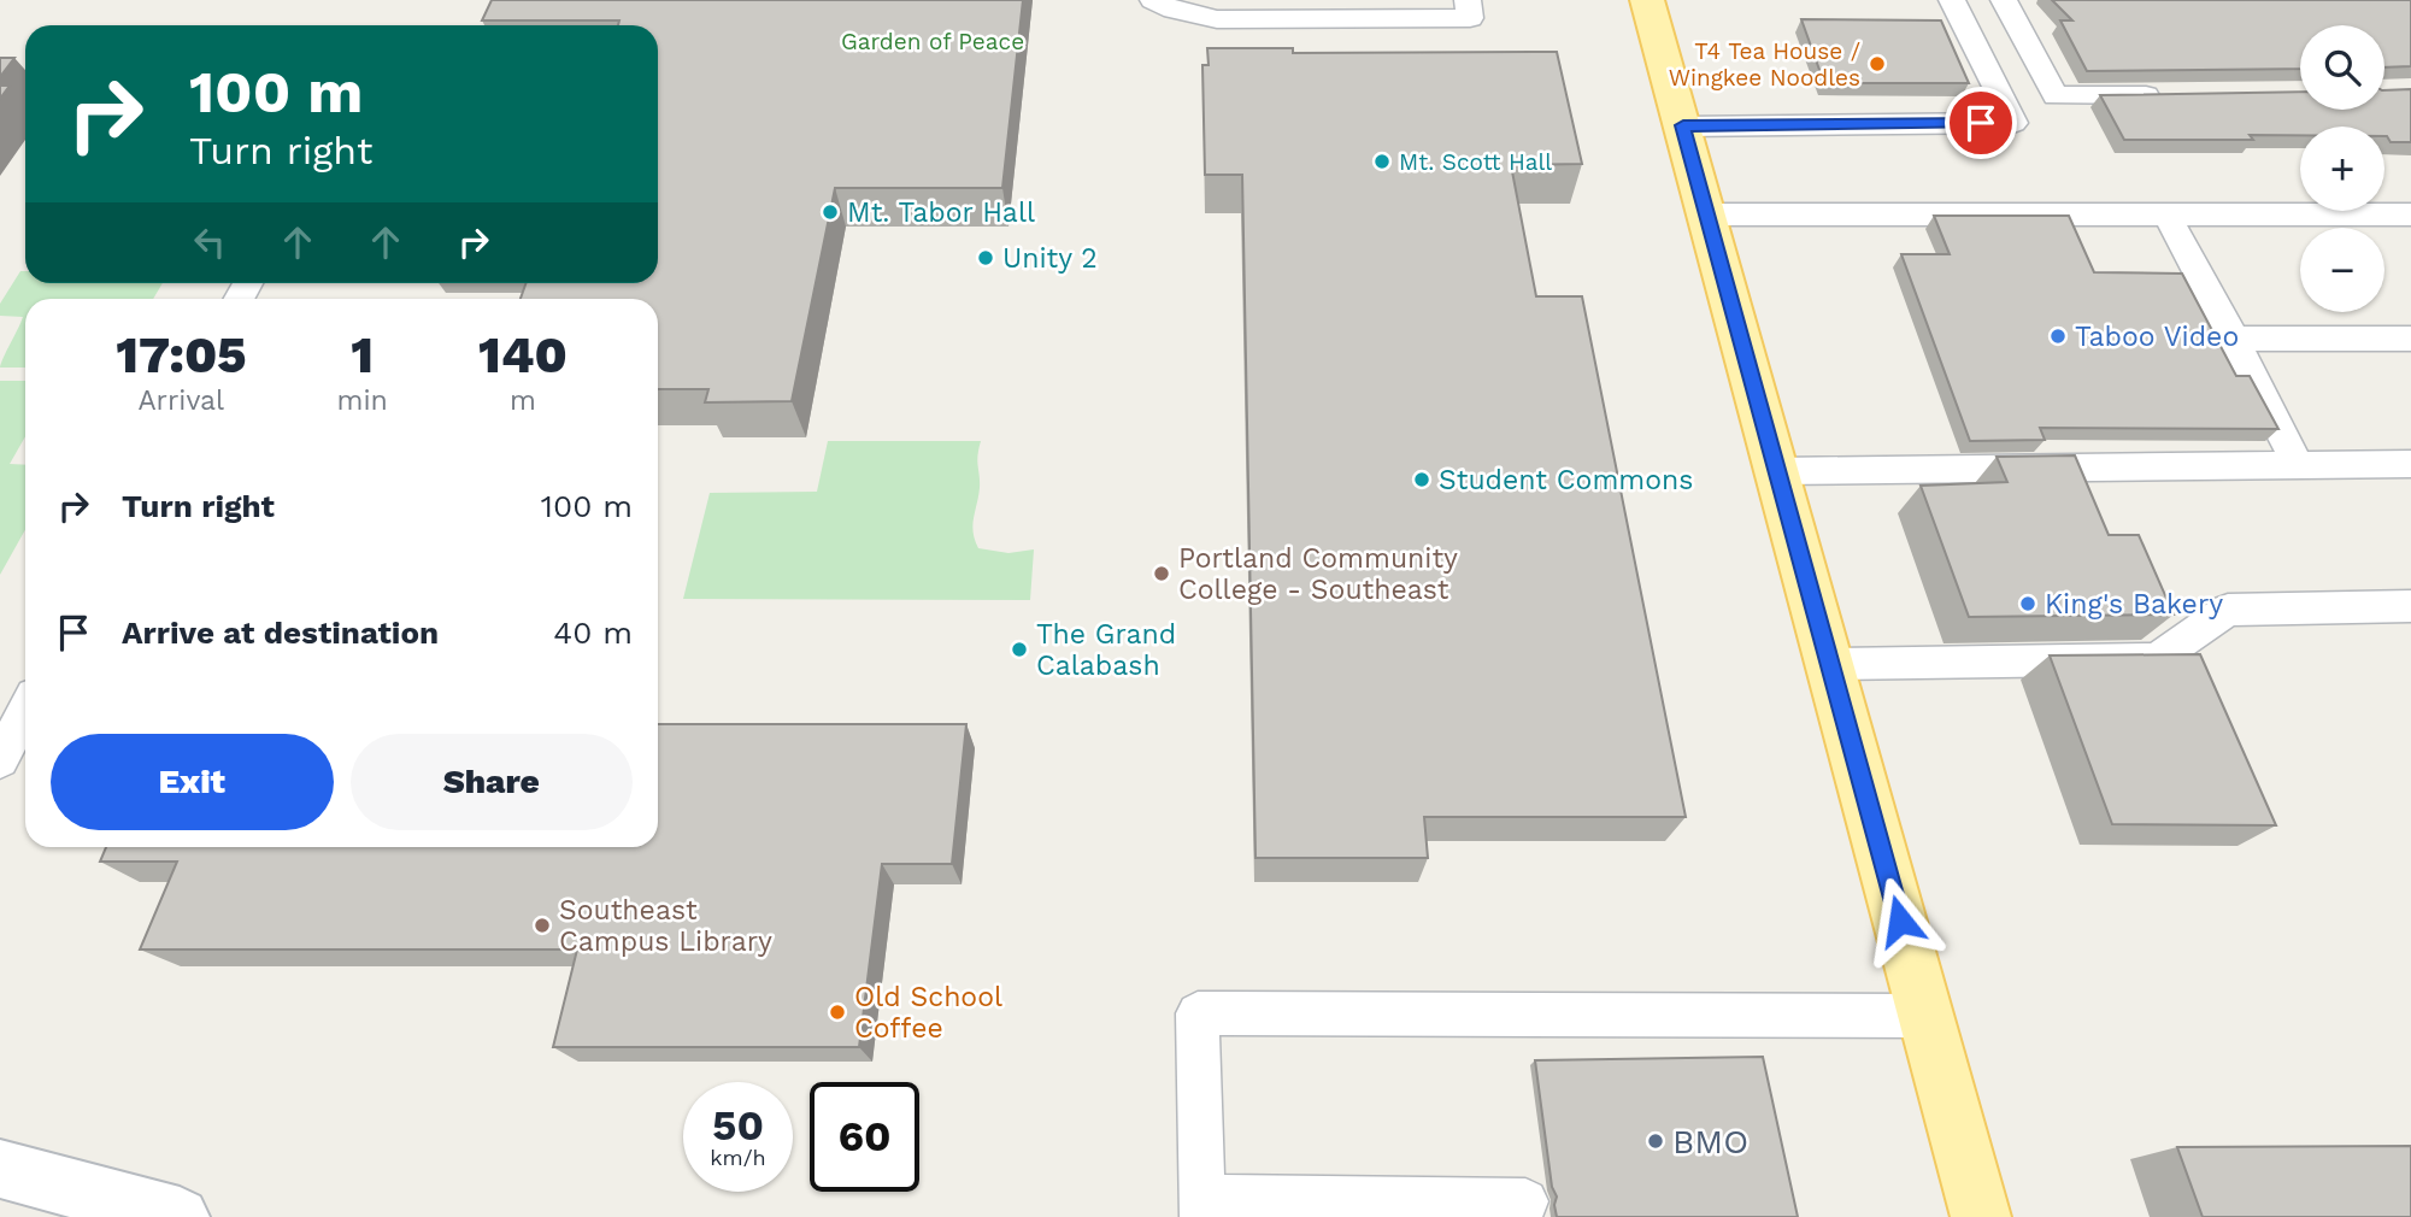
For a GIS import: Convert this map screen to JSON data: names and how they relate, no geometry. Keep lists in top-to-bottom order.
{
  "parks": ["Garden of Peace"],
  "places": [
    "T4 Tea House / Wingkee Noodles",
    "Mt. Scott Hall",
    "Mt. Tabor Hall",
    "Unity 2",
    "Taboo Video",
    "Student Commons",
    "Portland Community College - Southeast",
    "King's Bakery",
    "The Grand Calabash",
    "Southeast Campus Library",
    "Old School Coffee",
    "BMO"
  ],
  "page": {
    "map_buttons": ["+", "−"],
    "turn": ["100 m", "Turn right"],
    "eta": [
      "17:05",
      "Arrival",
      "1",
      "min",
      "140",
      "m"
    ],
    "list": [
      {
        "name": "Turn right",
        "value": "100 m"
      },
      {
        "name": "Arrive at destination",
        "value": "40 m"
      }
    ],
    "buttons": ["Exit", "Share"],
    "speed": "50 km/h",
    "limit": "60"
  }
}
